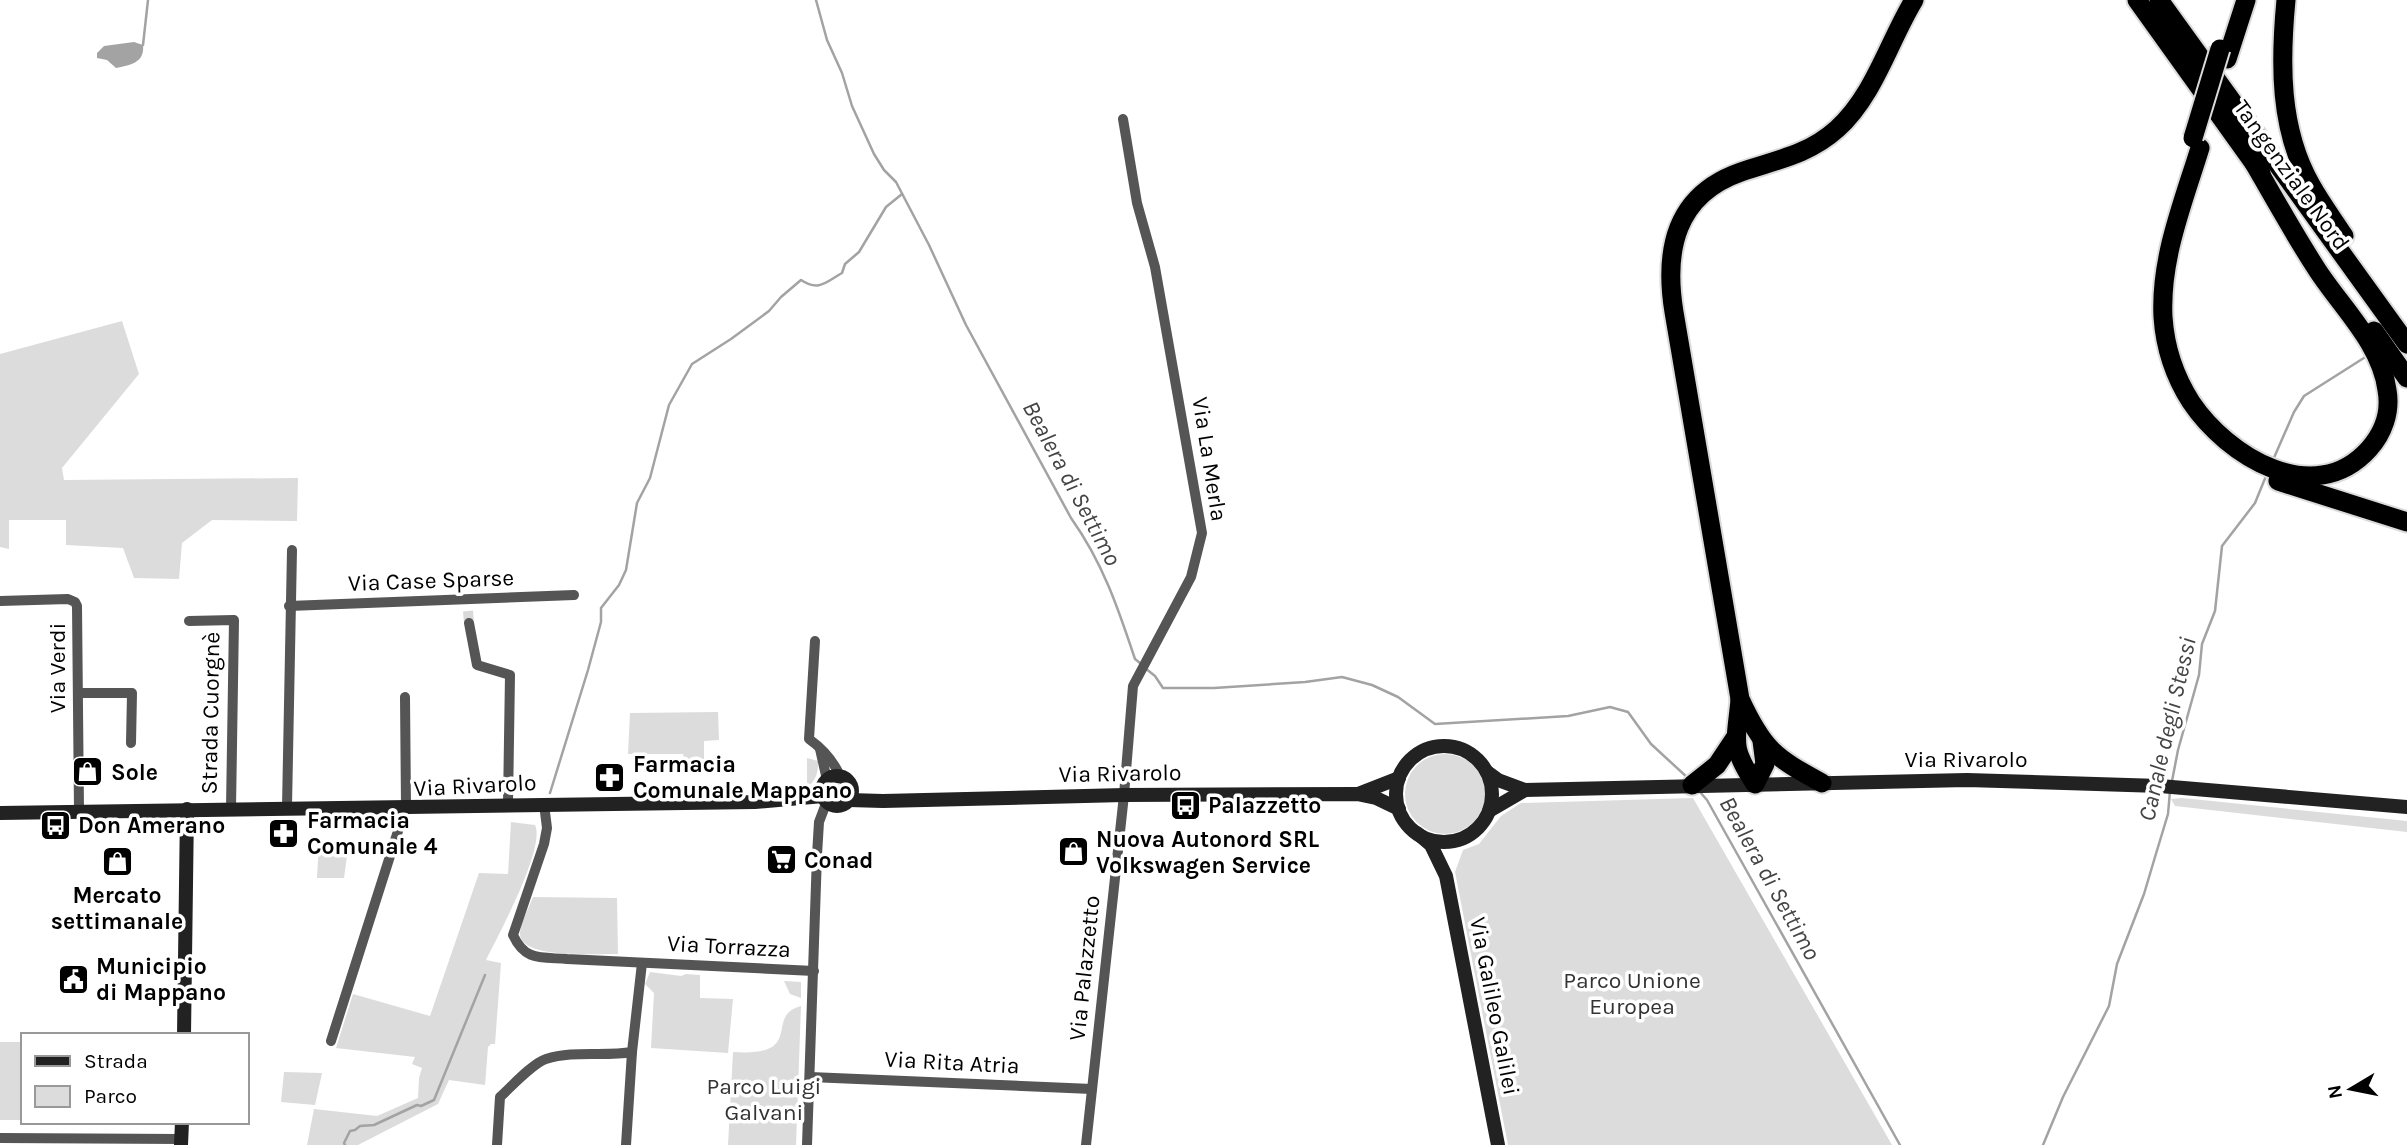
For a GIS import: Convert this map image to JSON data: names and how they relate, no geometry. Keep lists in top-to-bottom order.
{
  "streets": {
    "highway": ["Tangenziale Nord"],
    "main road": ["Strada Cuorgnè", "Via Rivarolo", "Via Galileo Galilei"],
    "street": [
      "Via La Merla",
      "Via Case Sparse",
      "Via Verdi",
      "Via Torrazza",
      "Via Palazzetto",
      "Via Rita Atria"
    ]
  },
  "crossings": [
    ["Via La Merla", "Via Rivarolo"],
    ["Via La Merla", "Via Palazzetto"],
    ["Via Verdi", "Strada Cuorgnè"],
    ["Strada Cuorgnè", "Via Rivarolo"],
    ["Via Rivarolo", "Via Torrazza"],
    ["Via Rivarolo", "Via Palazzetto"],
    ["Via Rivarolo", "Via Galileo Galilei"],
    ["Via Palazzetto", "Via Rita Atria"]
  ],
  "water": ["Bealera di Settimo", "Canale degli Stessi"],
  "parks": ["Parco Unione Europea", "Parco Luigi Galvani"],
  "places": {
    "shop": ["Sole", "Nuova Autonord SRL Volkswagen Service", "Mercato settimanale"],
    "pharmacy": ["Farmacia Comunale Mappano", "Farmacia Comunale 4"],
    "bus stop": ["Palazzetto", "Don Amerano"],
    "supermarket": ["Conad"],
    "public building": ["Municipio di Mappano"]
  },
  "legend": ["Strada", "Parco"],
  "north": "left"
}
